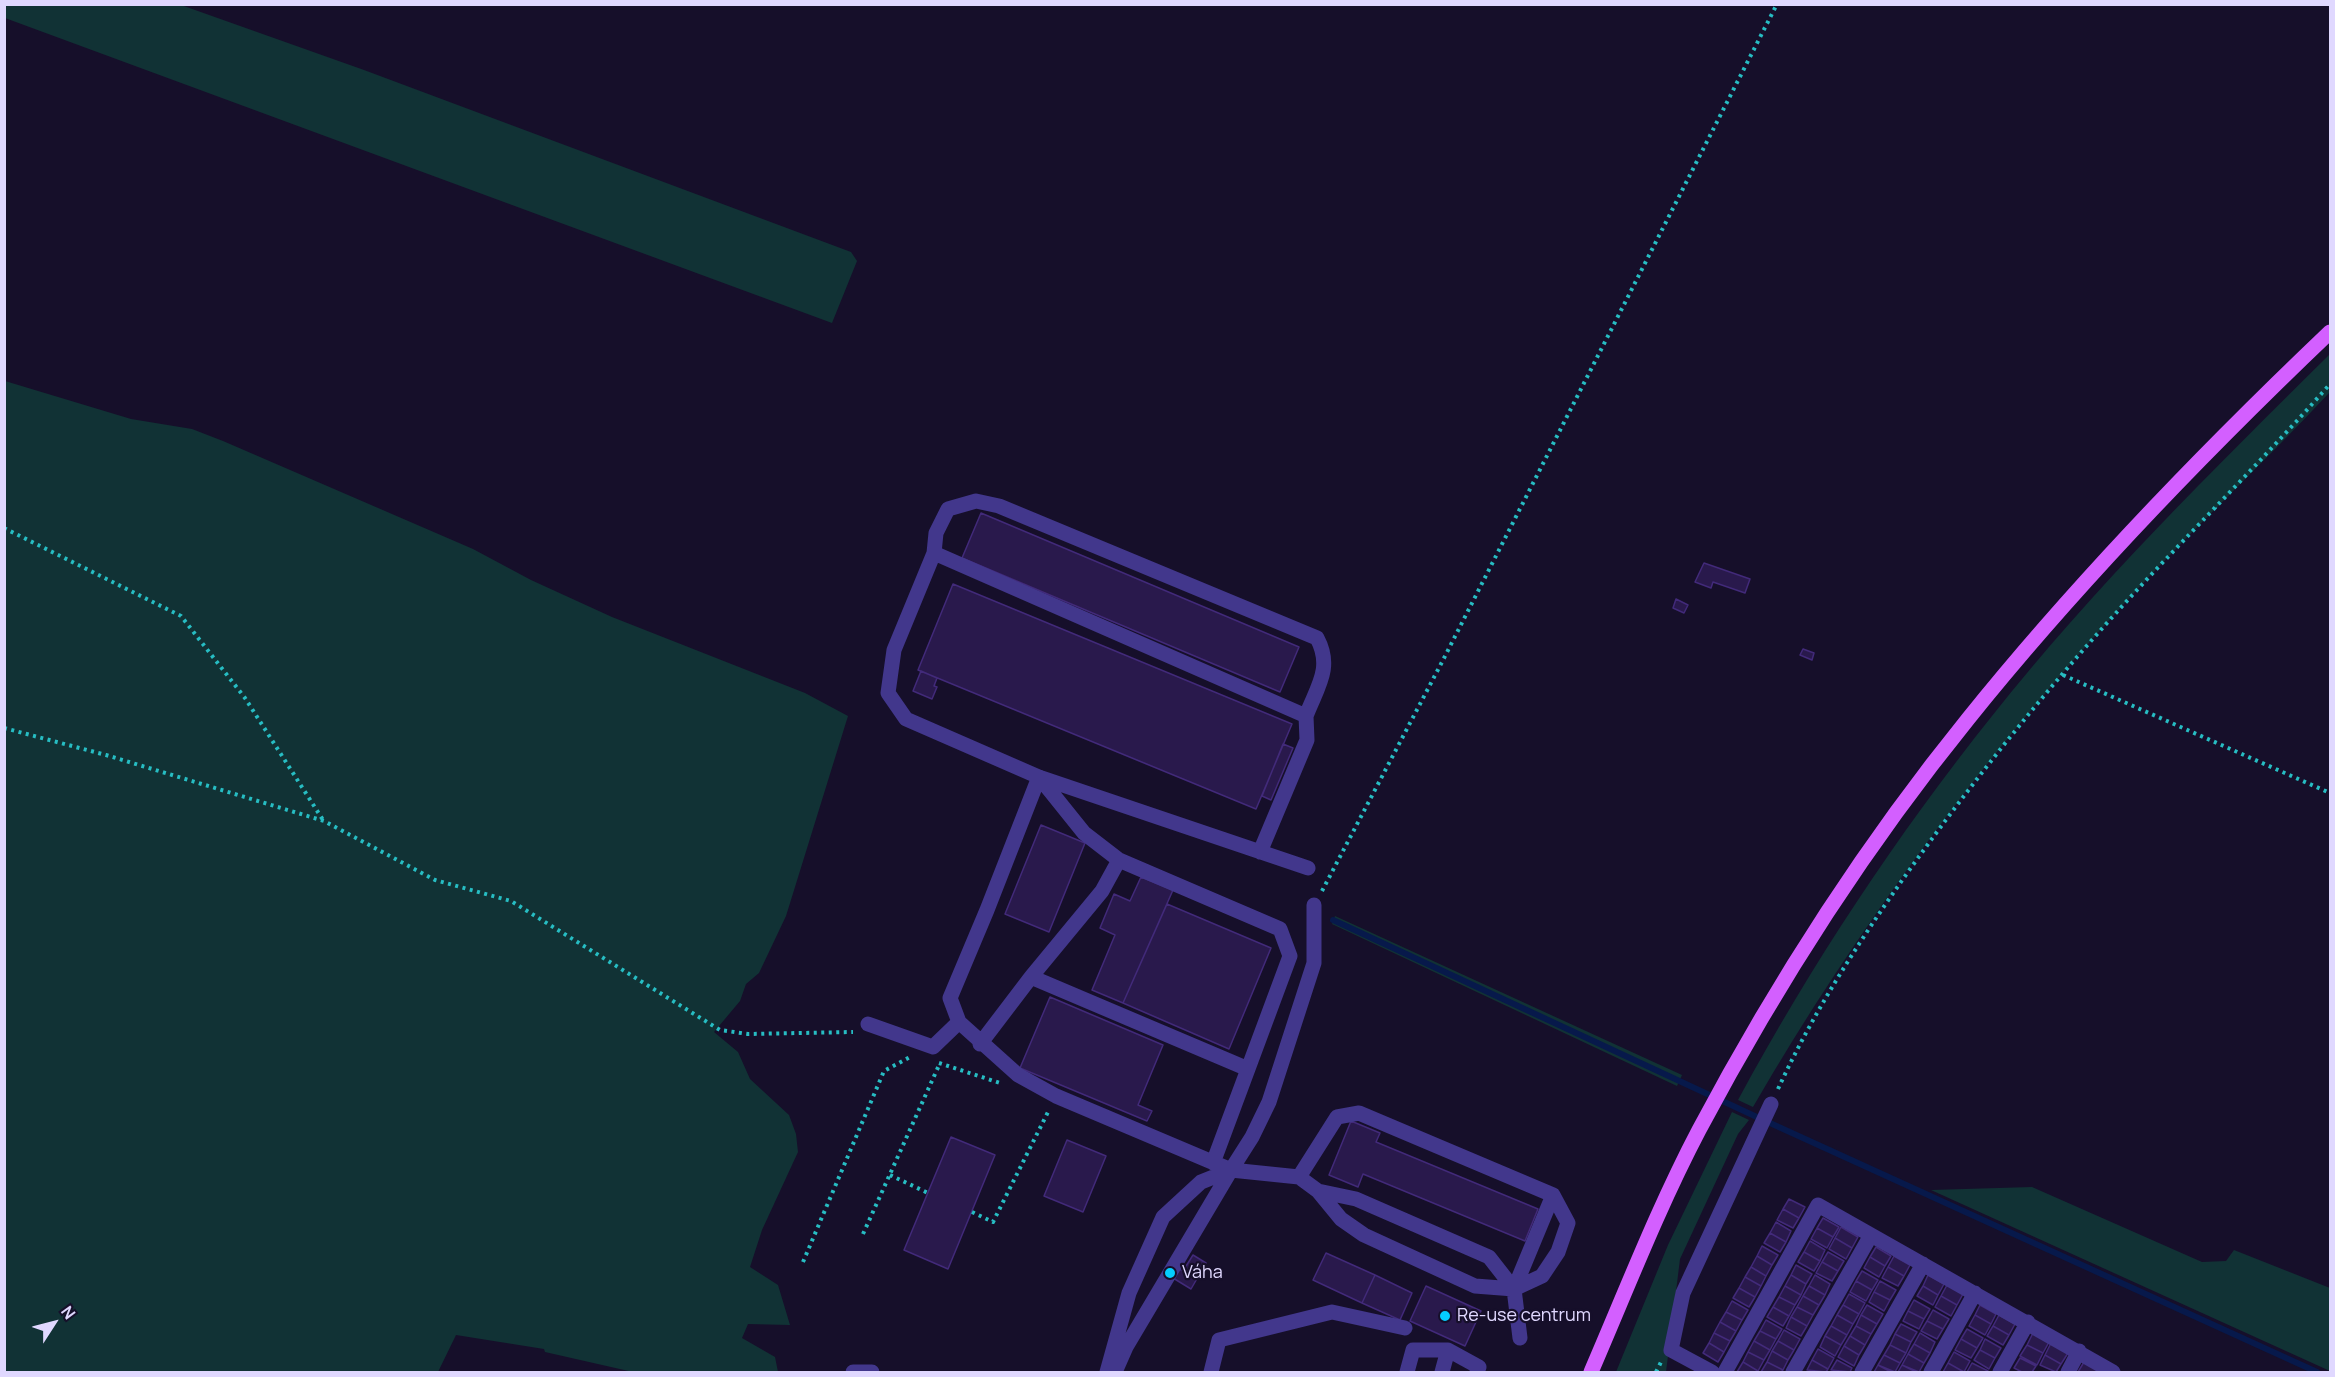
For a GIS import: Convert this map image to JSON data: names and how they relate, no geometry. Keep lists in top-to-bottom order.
{
  "places": ["Váha", "Re-use centrum"],
  "north": "top right"
}
